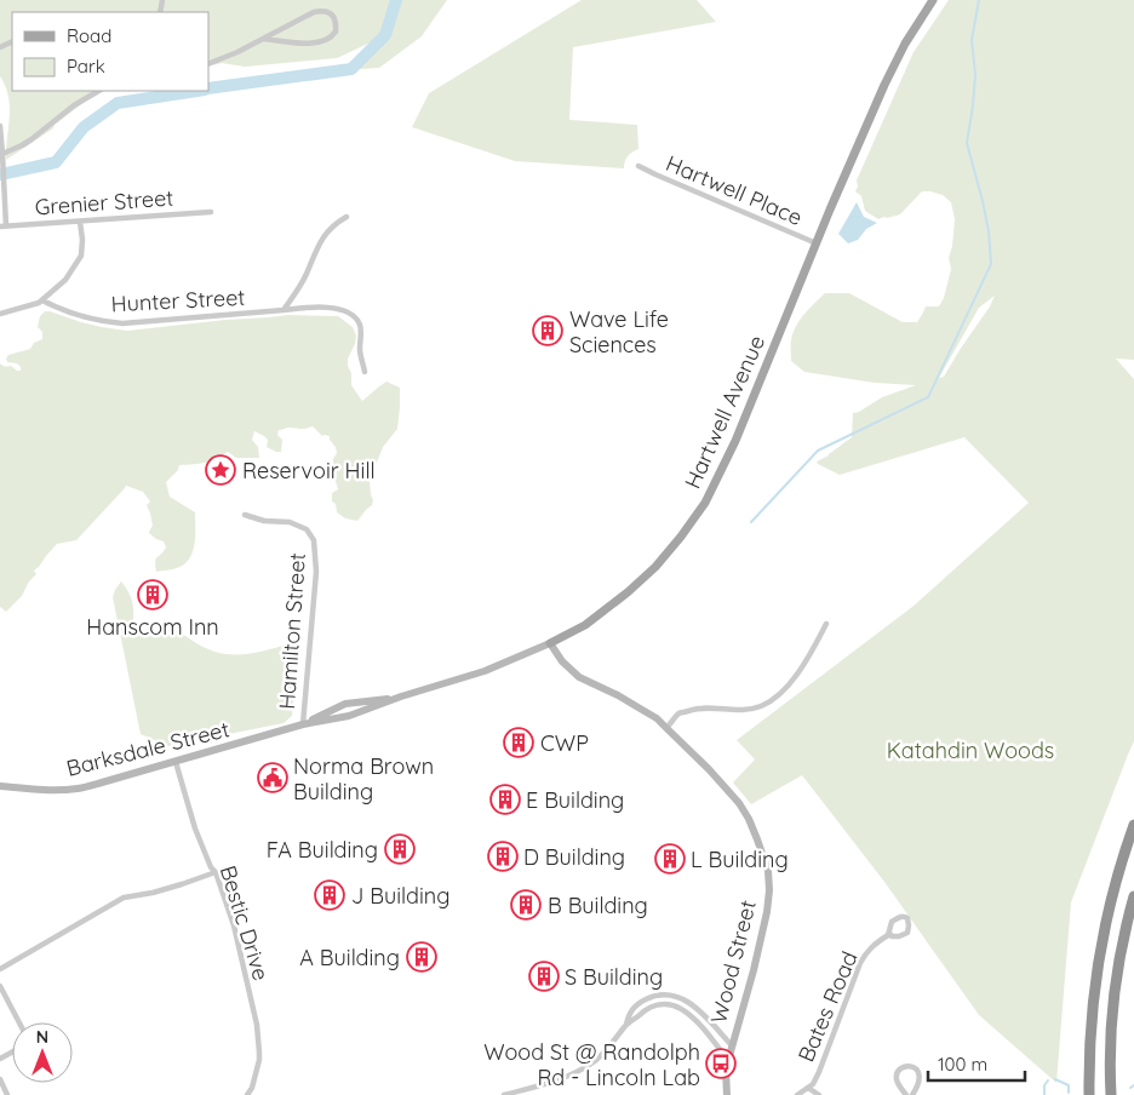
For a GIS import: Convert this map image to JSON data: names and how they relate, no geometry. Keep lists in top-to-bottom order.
{
  "streets": {
    "main road": ["Hartwell Avenue"],
    "street": [
      "Hartwell Place",
      "Grenier Street",
      "Hunter Street",
      "Hamilton Street",
      "Barksdale Street",
      "Bestic Drive",
      "Wood Street",
      "Bates Road"
    ]
  },
  "crossings": [
    ["Hartwell Place", "Hartwell Avenue"],
    ["Hartwell Avenue", "Barksdale Street"],
    ["Hartwell Avenue", "Wood Street"],
    ["Hamilton Street", "Barksdale Street"],
    ["Barksdale Street", "Bestic Drive"]
  ],
  "parks": ["Katahdin Woods"],
  "places": {
    "building": [
      "Wave Life Sciences",
      "Hanscom Inn",
      "CWP",
      "E Building",
      "FA Building",
      "D Building",
      "L Building",
      "J Building",
      "B Building",
      "A Building",
      "S Building"
    ],
    "place": ["Reservoir Hill"],
    "public building": ["Norma Brown Building"],
    "bus stop": ["Wood St @ Randolph Rd - Lincoln Lab"]
  },
  "legend": ["Road", "Park"],
  "scale_bar": "100 m",
  "north": "top"
}
